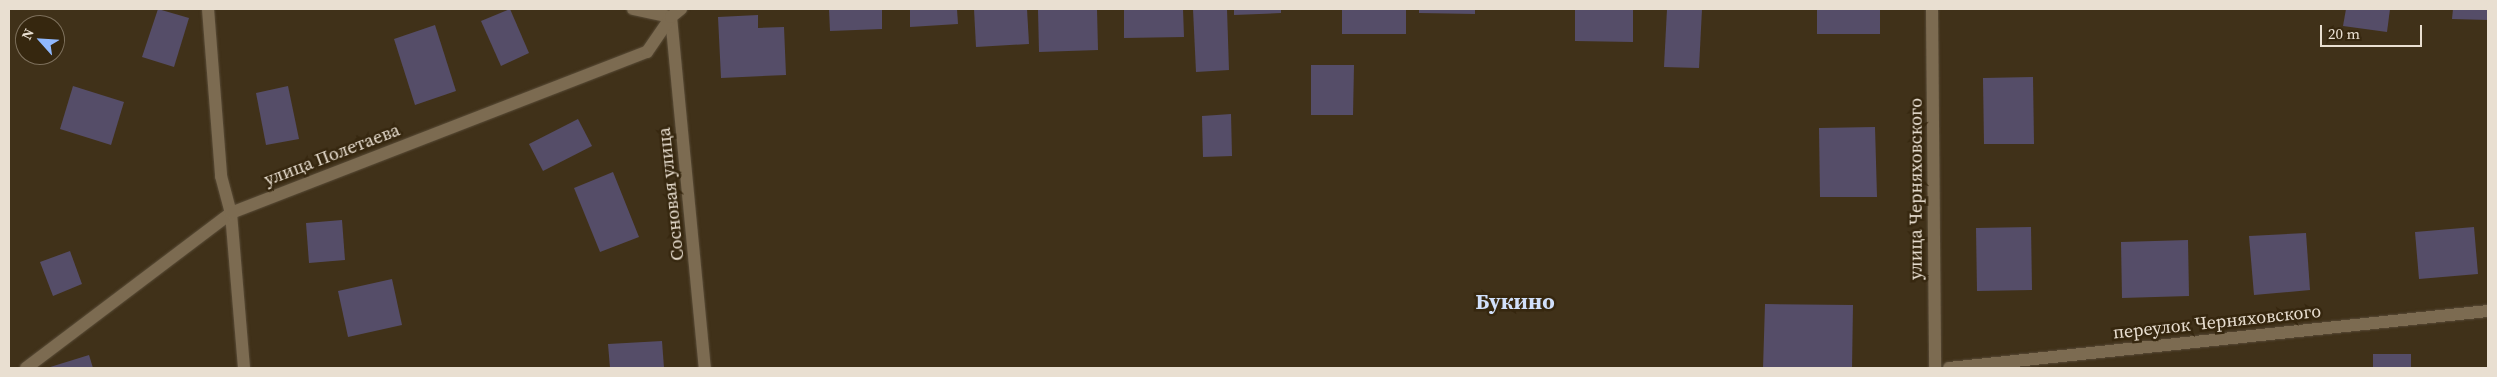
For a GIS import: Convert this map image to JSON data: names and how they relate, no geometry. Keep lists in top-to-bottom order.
{
  "streets": {
    "street": [
      "улица Полетаева",
      "улица Черняховского",
      "Сосновая улица",
      "переулок Черняховского"
    ]
  },
  "crossings": [
    ["улица Полетаева", "Сосновая улица"]
  ],
  "districts": ["Букино"],
  "scale_bar": "20 m",
  "north": "top left"
}
